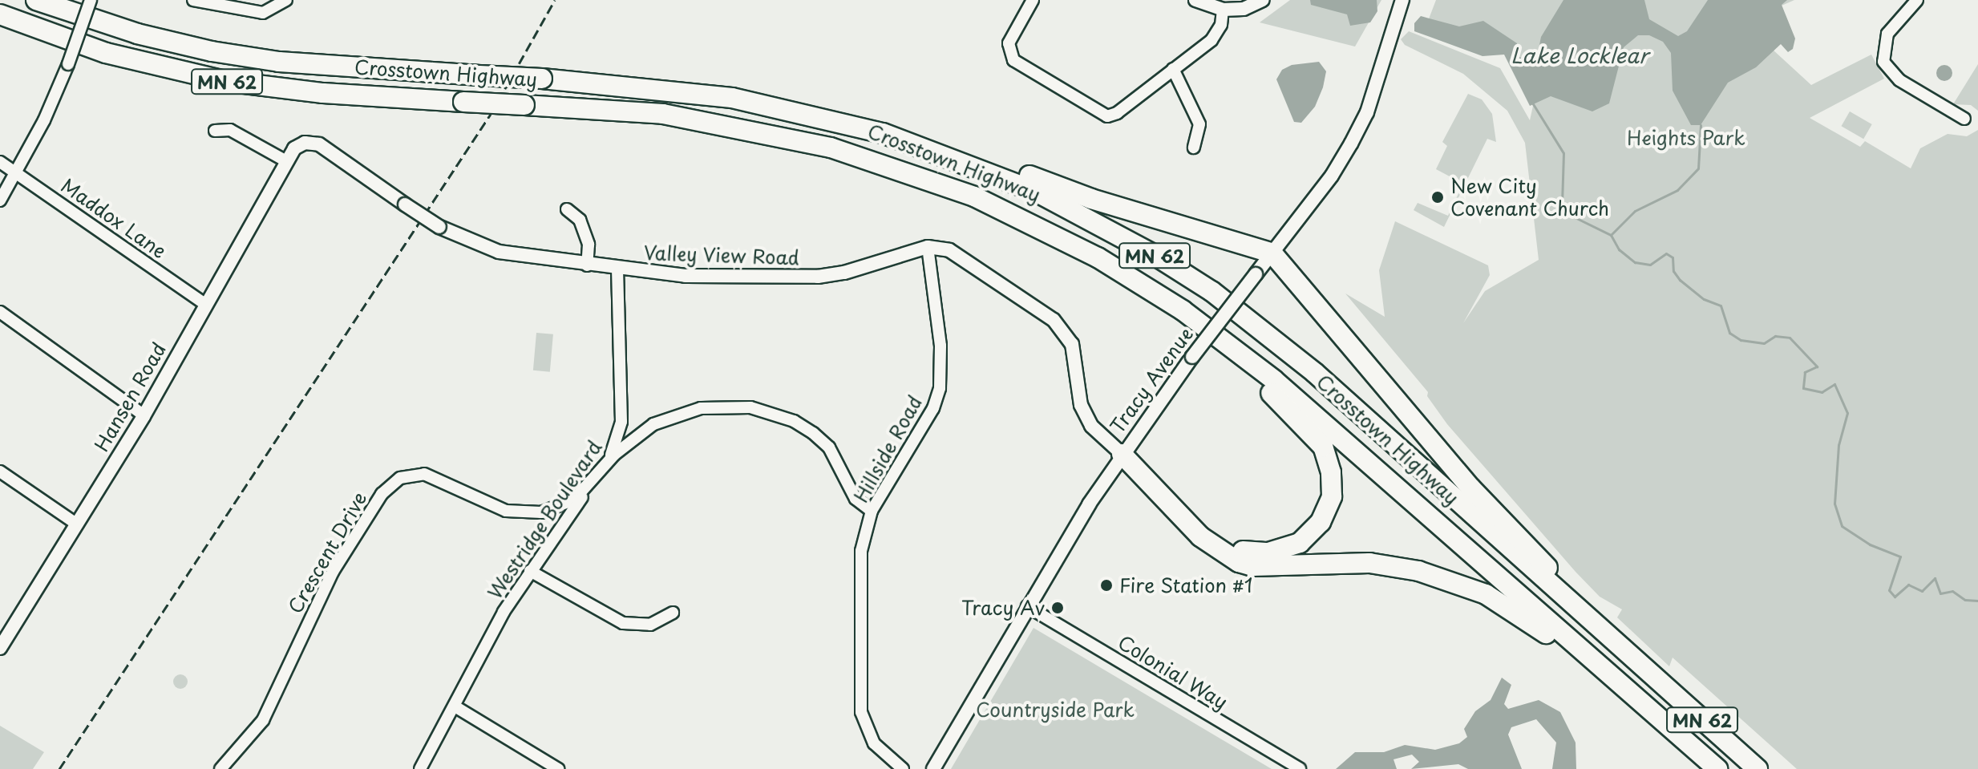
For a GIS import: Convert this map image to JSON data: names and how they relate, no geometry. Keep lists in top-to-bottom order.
{
  "streets": {
    "highway": ["Crosstown Highway", "MN 62"],
    "street": [
      "Maddox Lane",
      "Valley View Road",
      "Tracy Avenue",
      "Hansen Road",
      "Hillside Road",
      "Westridge Boulevard",
      "Crescent Drive",
      "Colonial Way"
    ]
  },
  "crossings": [
    ["Maddox Lane", "Hansen Road"],
    ["Valley View Road", "Hansen Road"],
    ["Valley View Road", "Hillside Road"],
    ["Valley View Road", "Westridge Boulevard"],
    ["Tracy Avenue", "Colonial Way"],
    ["Hillside Road", "Crescent Drive"],
    ["Westridge Boulevard", "Crescent Drive"]
  ],
  "water": ["Lake Locklear"],
  "parks": ["Heights Park", "Countryside Park"],
  "places": ["New City Covenant Church", "Fire Station #1", "Tracy Av"]
}
